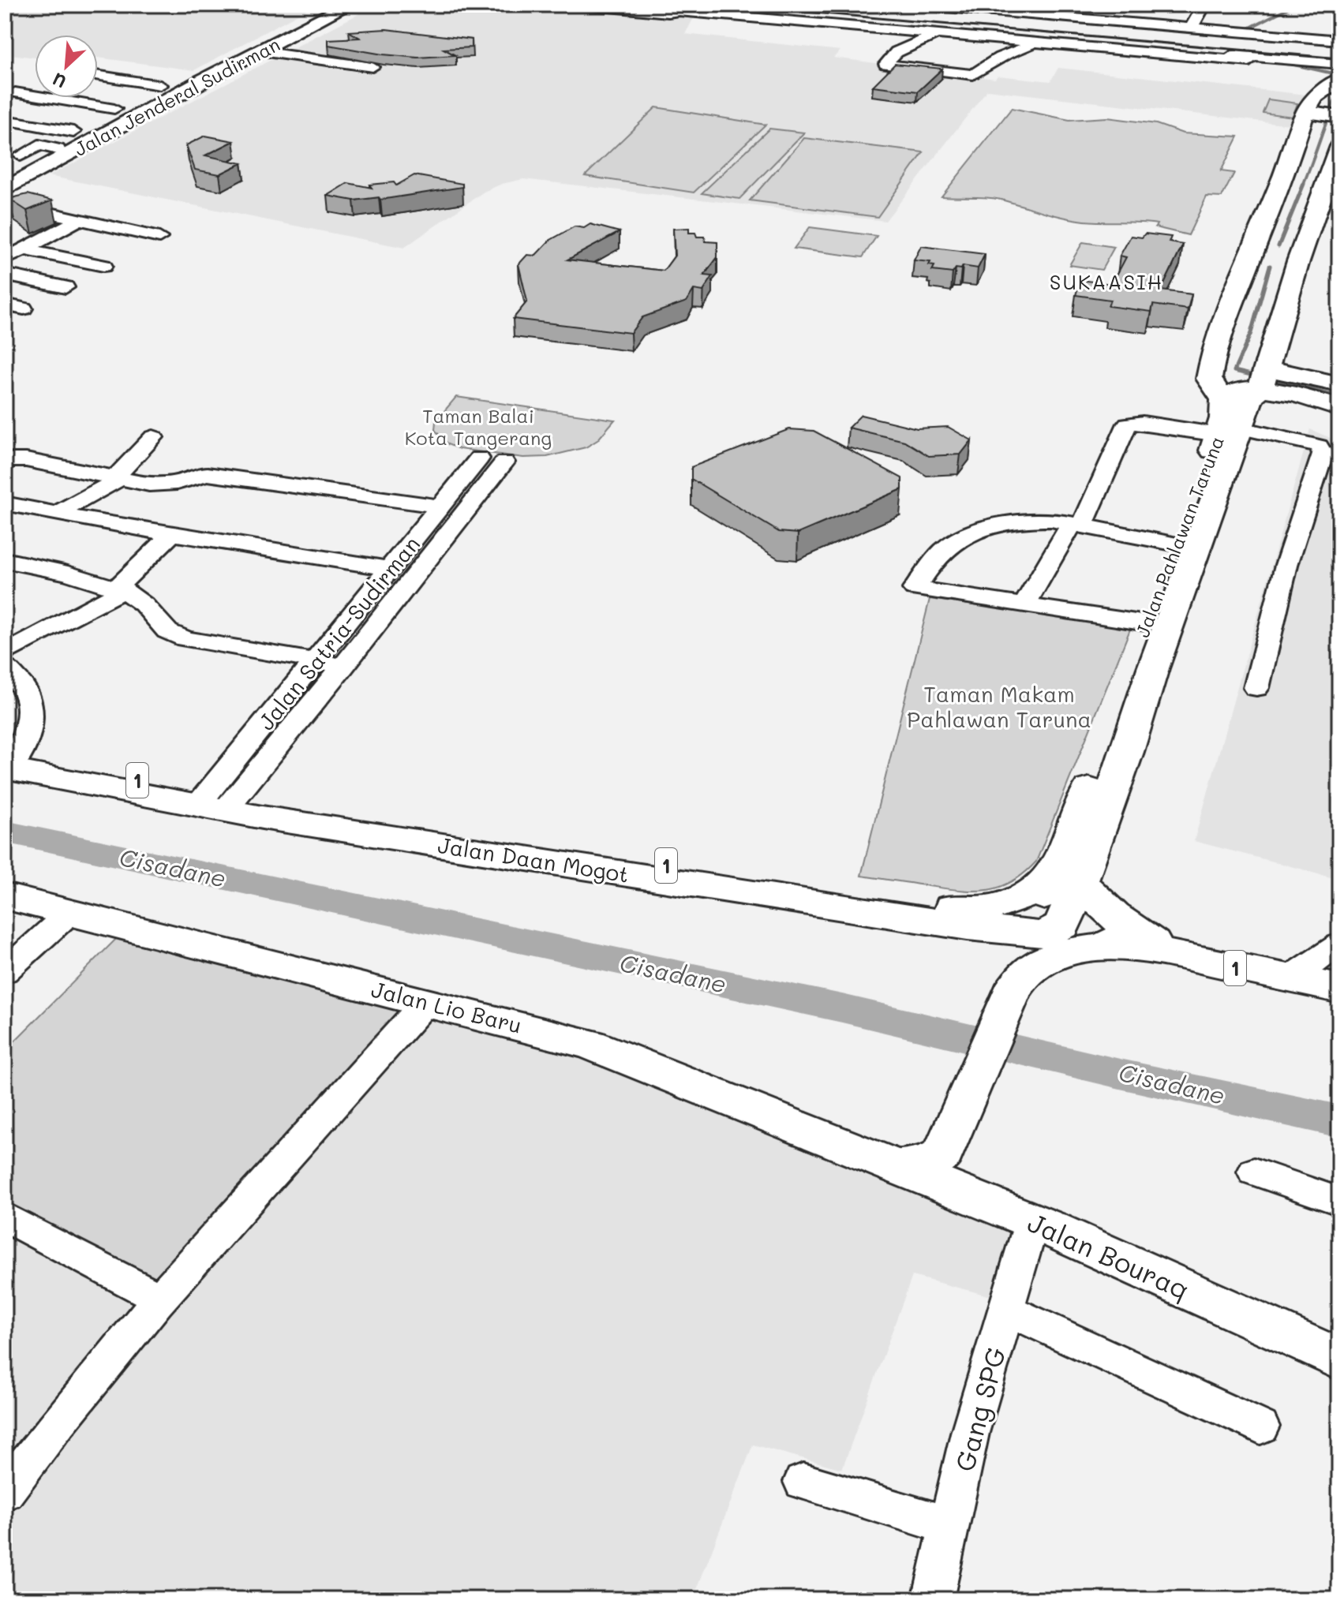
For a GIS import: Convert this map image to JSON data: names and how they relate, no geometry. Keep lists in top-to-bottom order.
{
  "streets": {
    "main road": [
      "Jalan Jenderal Sudirman",
      "Jalan Pahlawan Taruna",
      "1",
      "Jalan Daan Mogot",
      "Jalan Lio Baru",
      "Jalan Bouraq"
    ],
    "street": ["Jalan Satria-Sudirman", "Gang SPG"]
  },
  "crossings": [
    ["Jalan Pahlawan Taruna", "Jalan Daan Mogot"],
    ["Jalan Satria-Sudirman", "Jalan Daan Mogot"],
    ["Jalan Lio Baru", "Jalan Bouraq"],
    ["Jalan Bouraq", "Gang SPG"]
  ],
  "districts": ["SUKAASIH"],
  "water": ["Cisadane"],
  "parks": ["Taman Balai Kota Tangerang", "Taman Makam Pahlawan Taruna"],
  "north": "bottom left"
}
